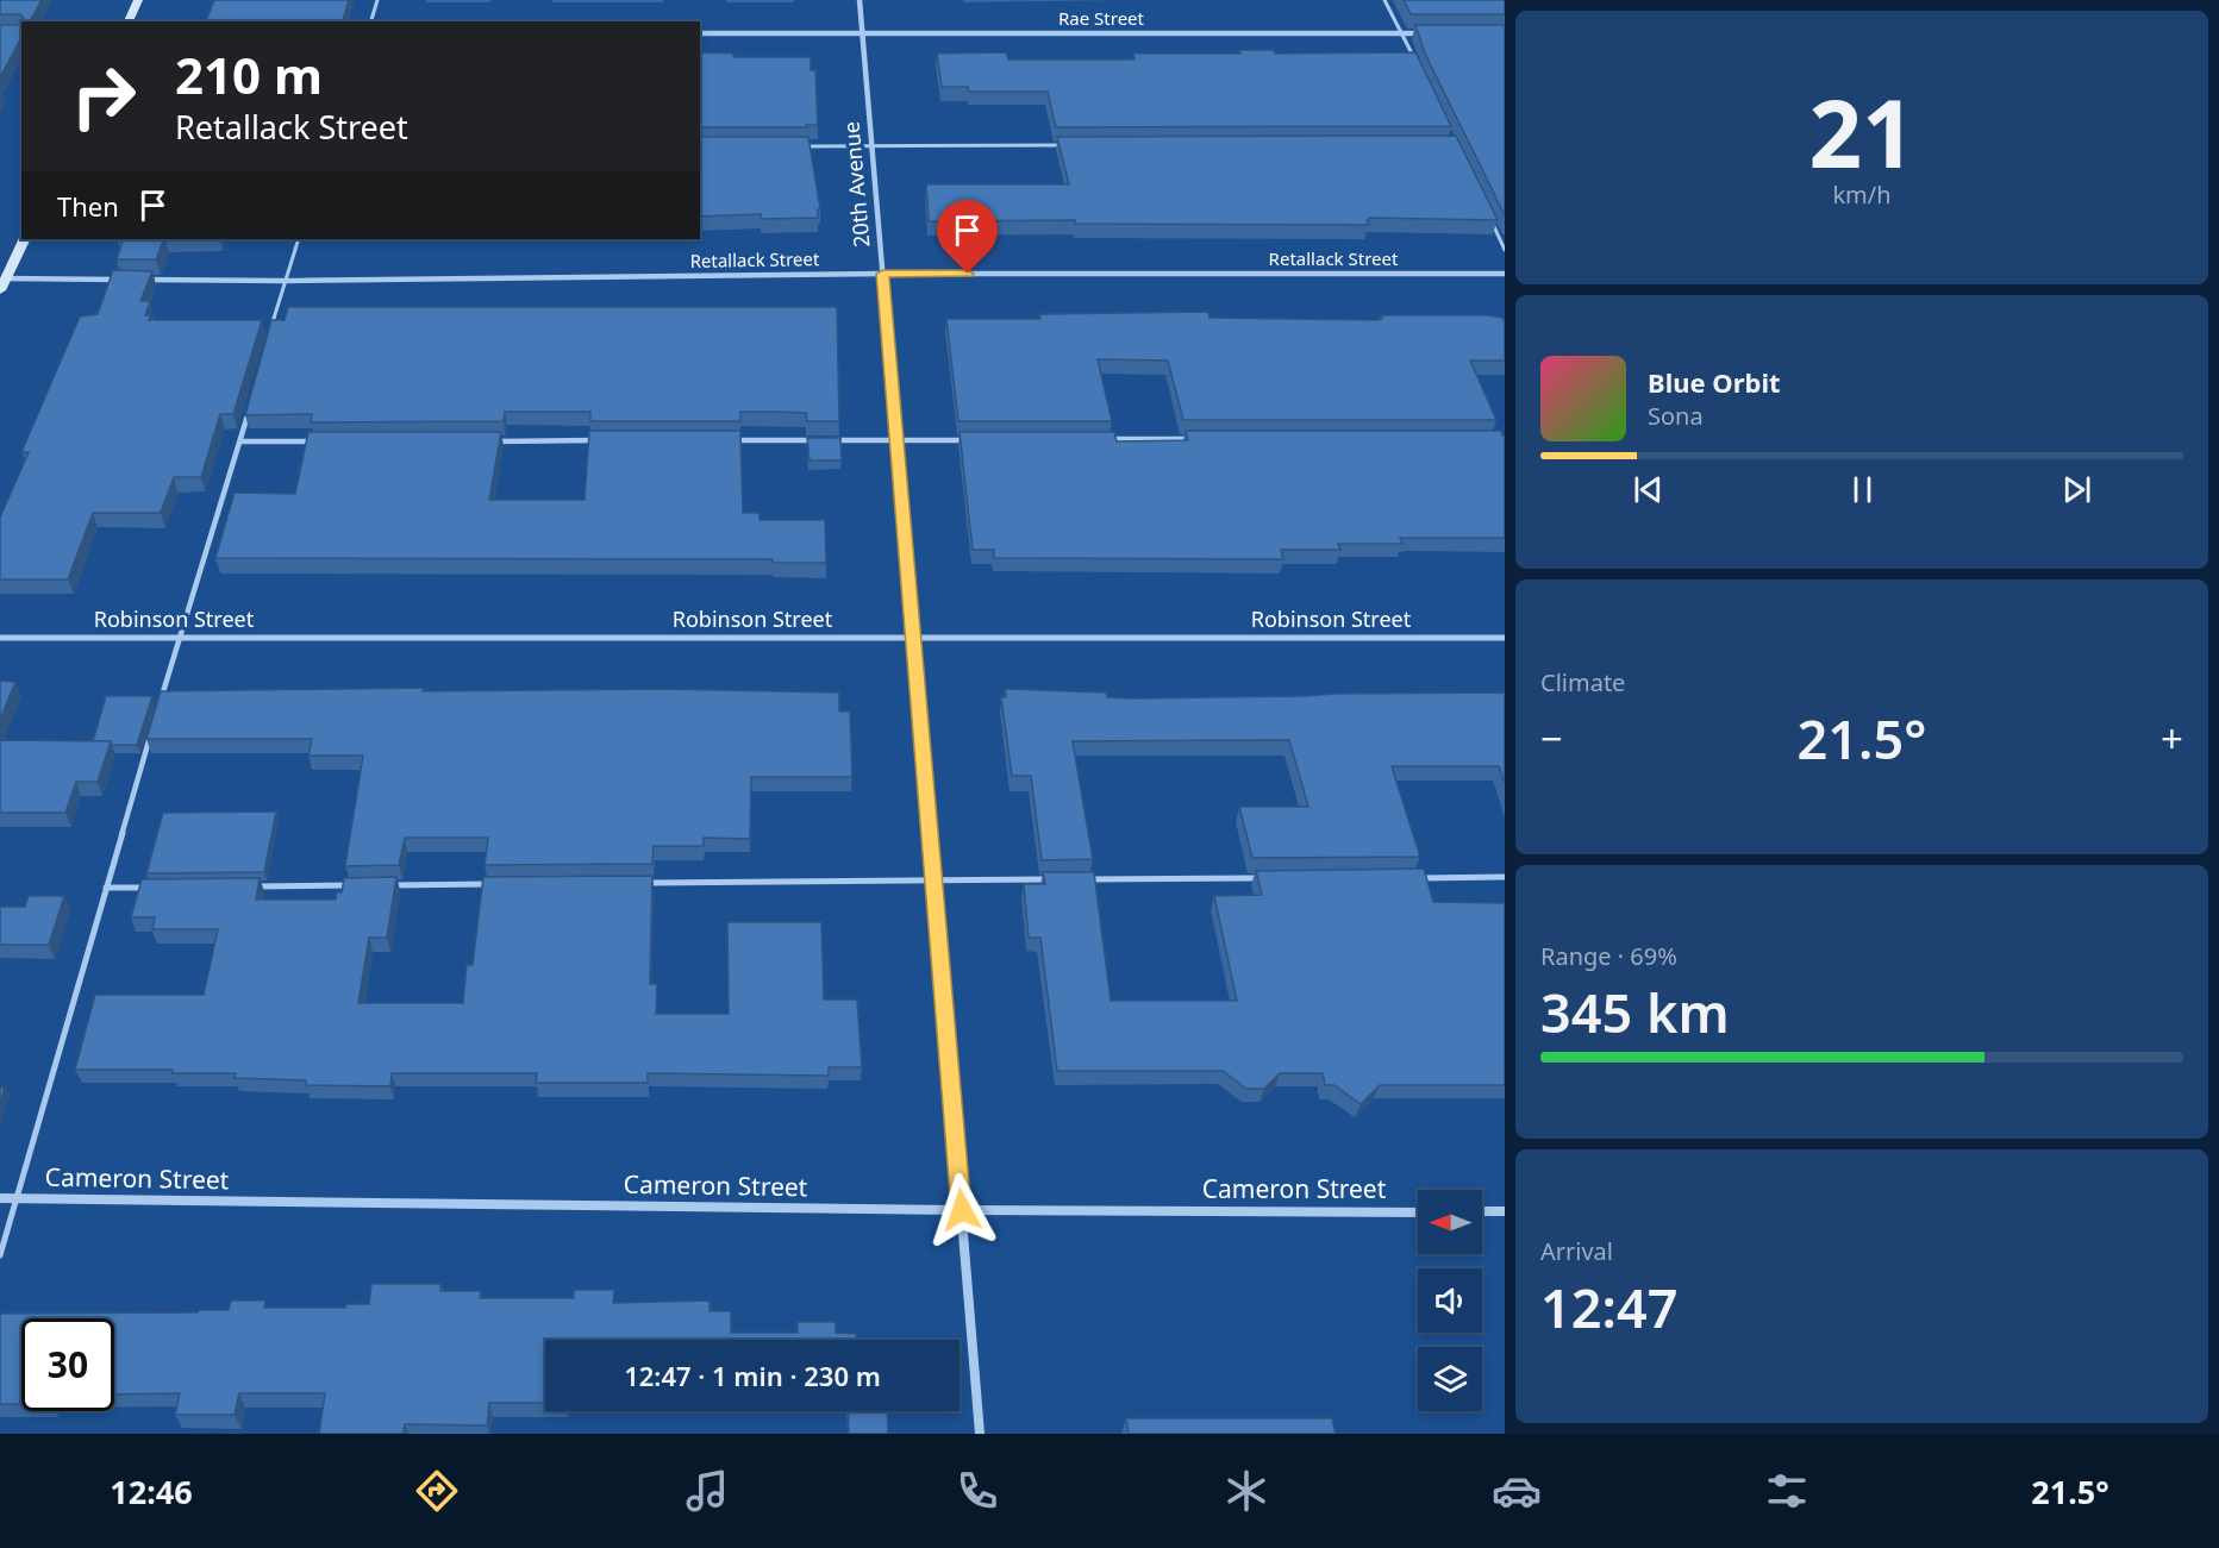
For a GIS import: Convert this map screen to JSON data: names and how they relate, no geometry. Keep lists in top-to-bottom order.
{
  "streets": {
    "street": [
      "Rae Street",
      "20th Avenue",
      "Retallack Street",
      "Robinson Street",
      "Cameron Street"
    ]
  },
  "crossings": [
    ["Rae Street", "20th Avenue"],
    ["20th Avenue", "Retallack Street"],
    ["20th Avenue", "Robinson Street"],
    ["20th Avenue", "Cameron Street"]
  ],
  "north": "left",
  "page": {
    "tile": [
      ["21", "km/h"],
      "Climate",
      ["Range · 69%", "345 km"],
      ["Arrival", "12:47"]
    ],
    "turn": ["210 m", "Retallack Street"],
    "then": "Then",
    "song": ["Blue Orbit", "Sona"],
    "heat": ["−", "21.5°", "+"],
    "limit": "30",
    "trip": "12:47 · 1 min · 230 m",
    "tabs": ["12:46", "21.5°"]
  }
}
